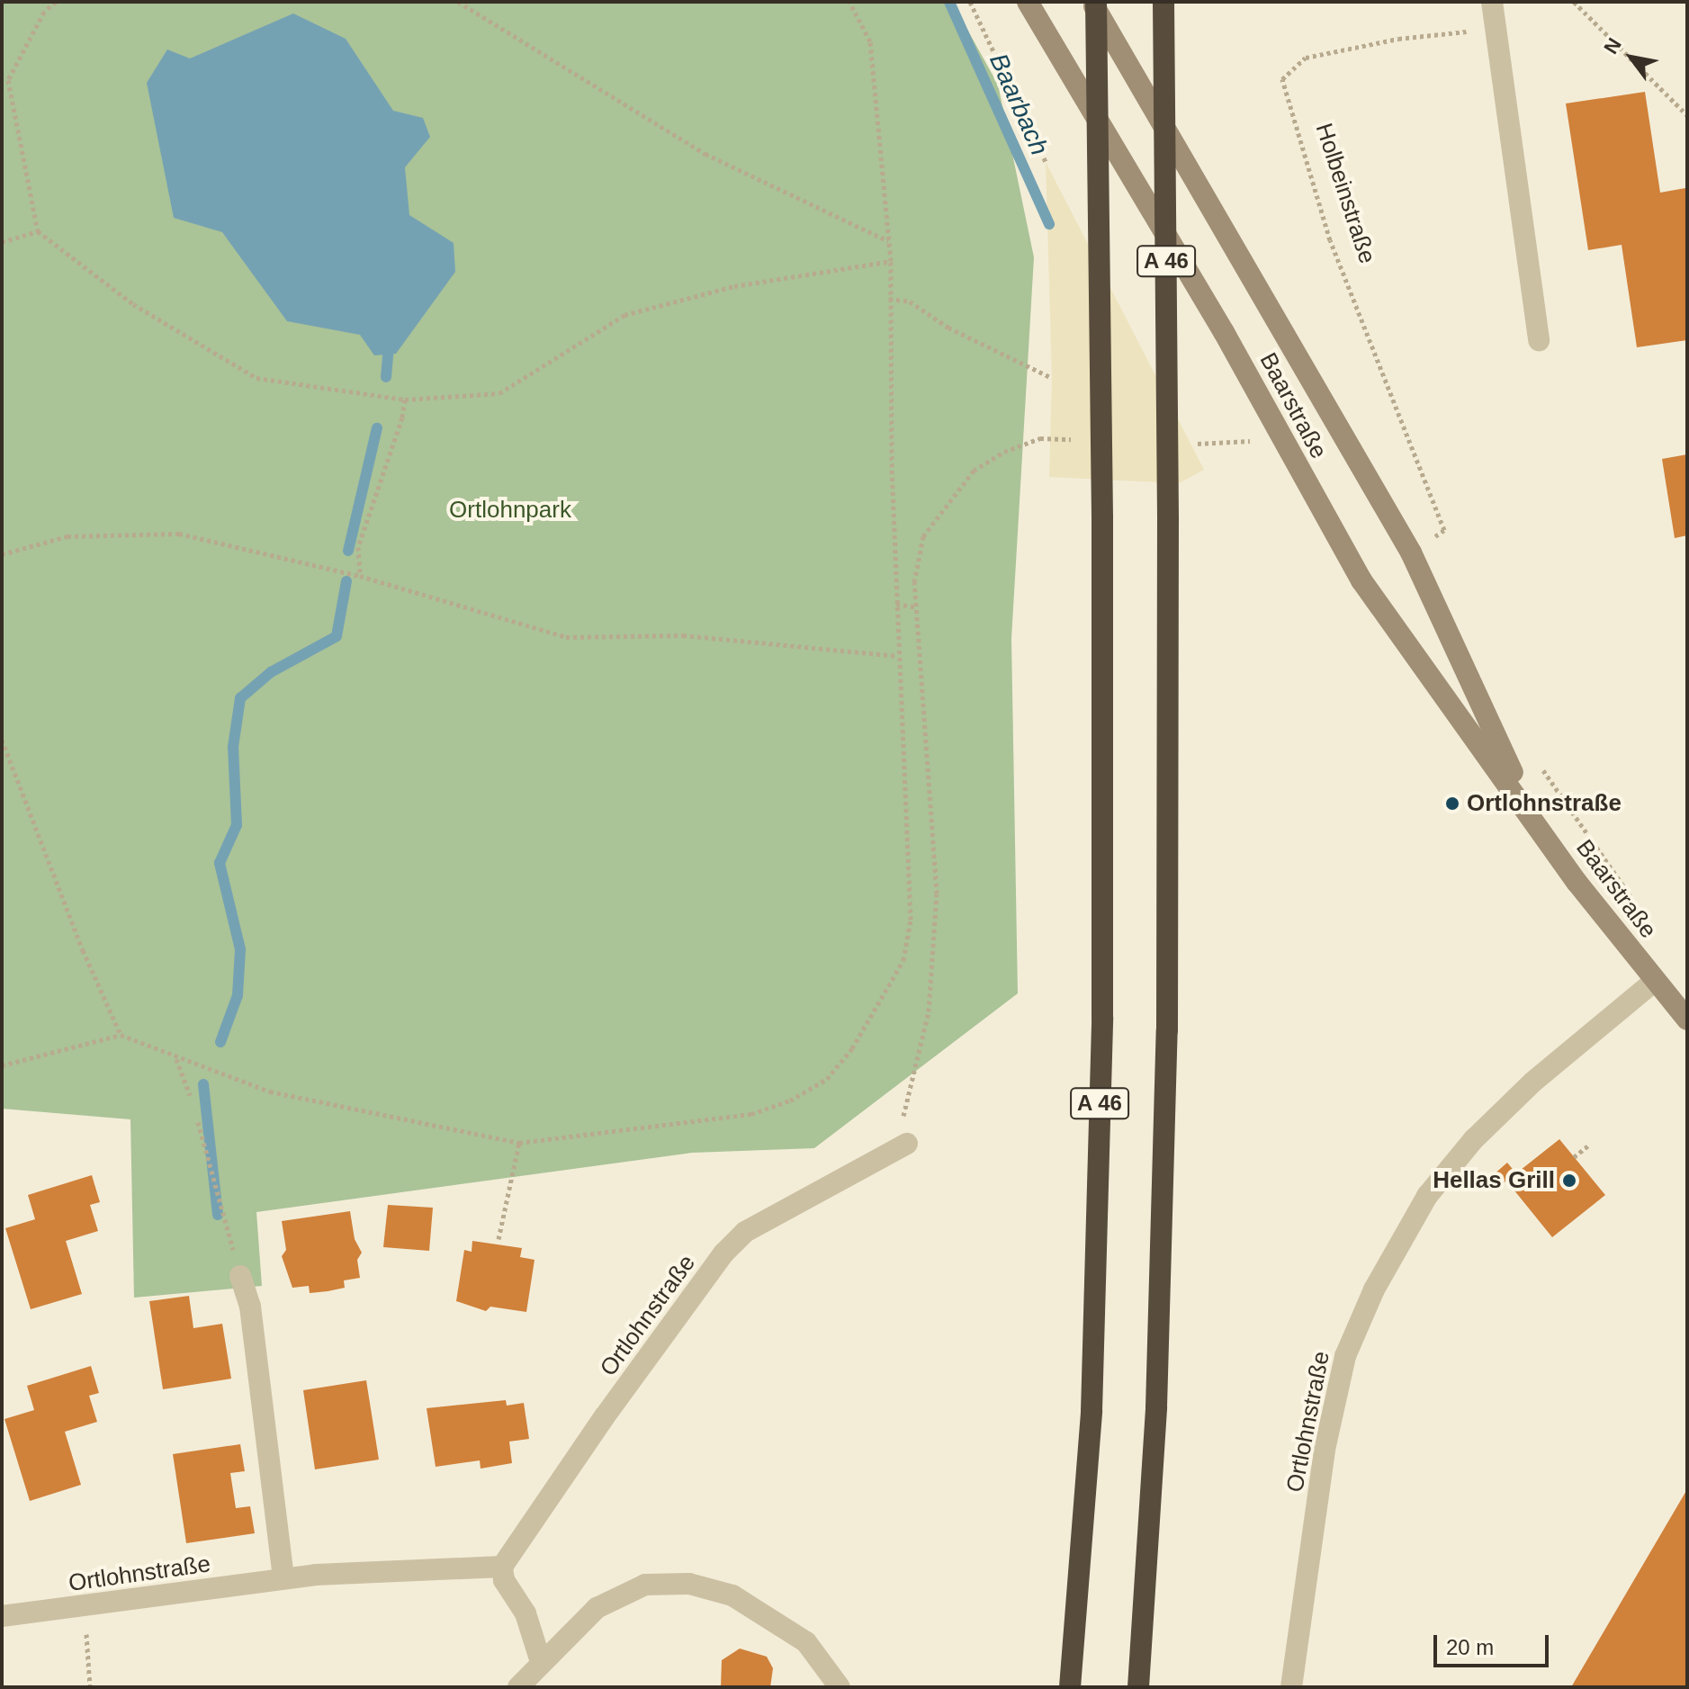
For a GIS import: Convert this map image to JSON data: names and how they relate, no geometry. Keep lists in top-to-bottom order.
{
  "streets": {
    "highway": ["A 46"],
    "main road": ["Baarstraße"],
    "street": ["Ortlohnstraße"],
    "path": ["Holbeinstraße"]
  },
  "crossings": [
    ["A 46", "Baarstraße"],
    ["Baarstraße", "Ortlohnstraße"]
  ],
  "water": ["Baarbach"],
  "parks": ["Ortlohnpark"],
  "places": ["Ortlohnstraße", "Hellas Grill"],
  "scale_bar": "20 m",
  "north": "top left"
}
